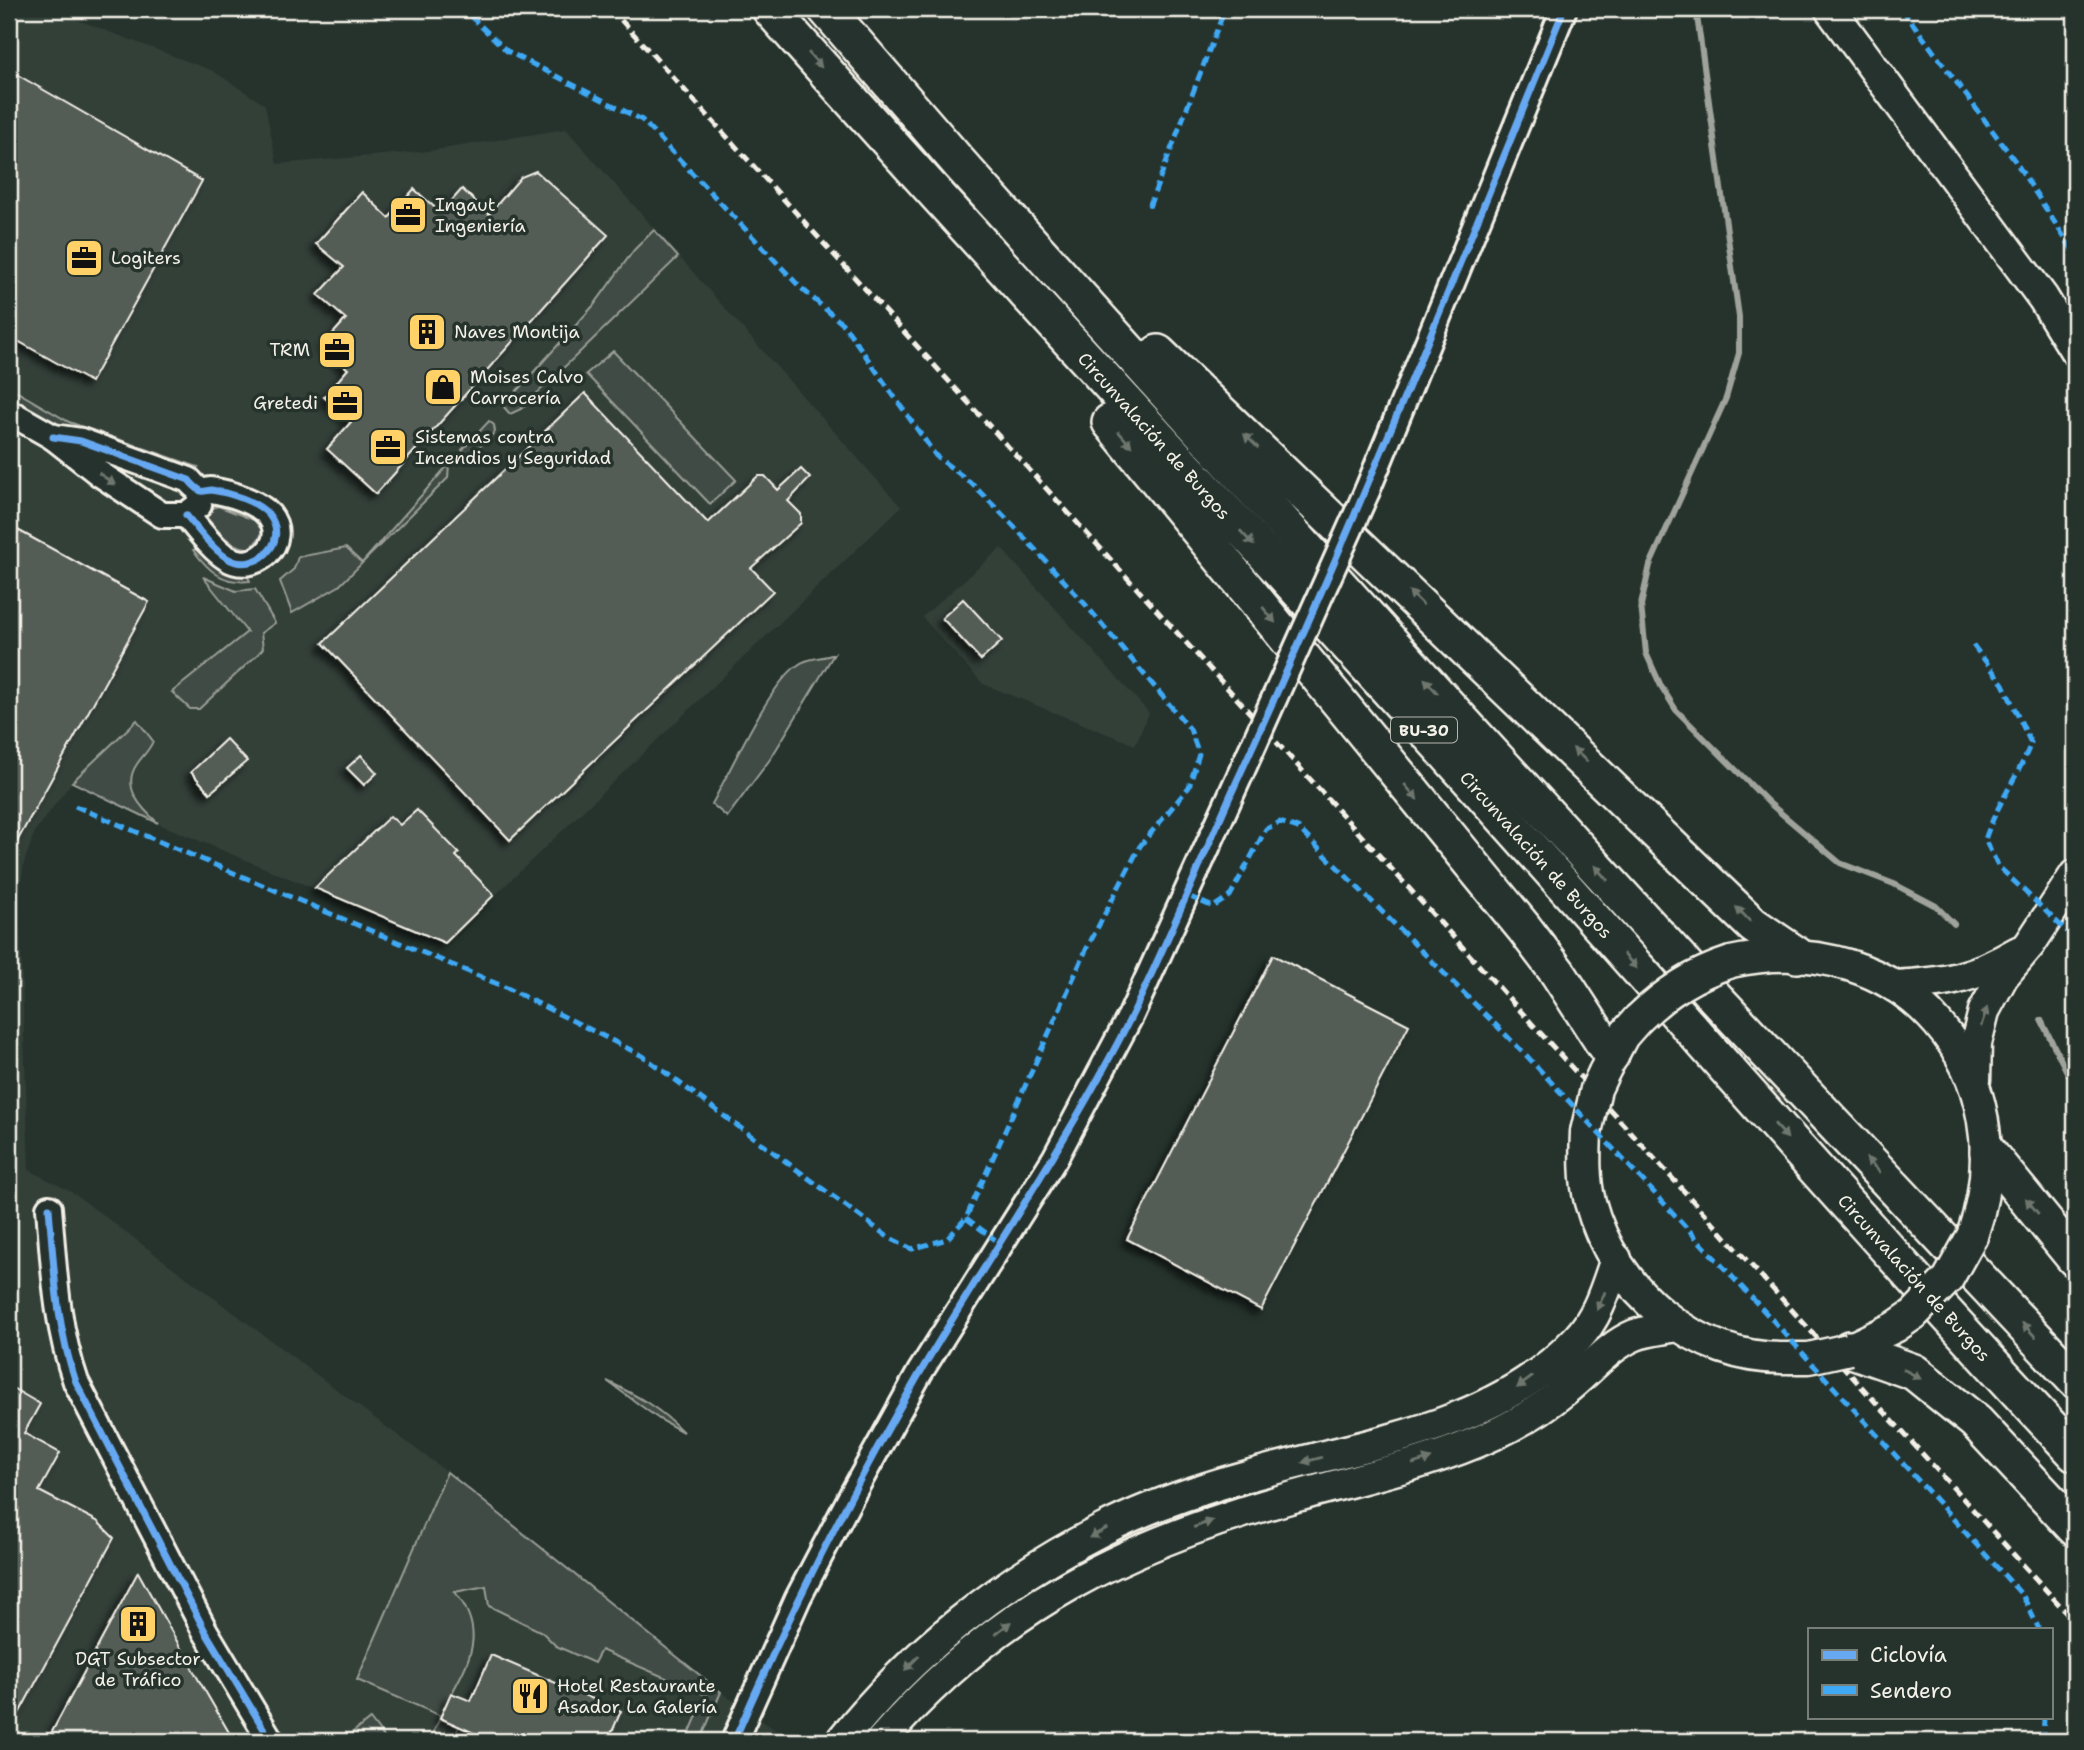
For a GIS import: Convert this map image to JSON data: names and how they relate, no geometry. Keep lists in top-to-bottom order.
{
  "streets": {
    "highway": ["Circunvalación de Burgos", "BU-30"]
  },
  "places": {
    "office": [
      "Ingaut Ingeniería",
      "Logiters",
      "TRM",
      "Gretedi",
      "Sistemas contra Incendios y Seguridad"
    ],
    "building": ["Naves Montija", "DGT Subsector de Tráfico"],
    "shop": ["Moises Calvo Carrocería"],
    "restaurant": ["Hotel Restaurante Asador La Galería"]
  },
  "legend": ["Ciclovía", "Sendero"]
}
